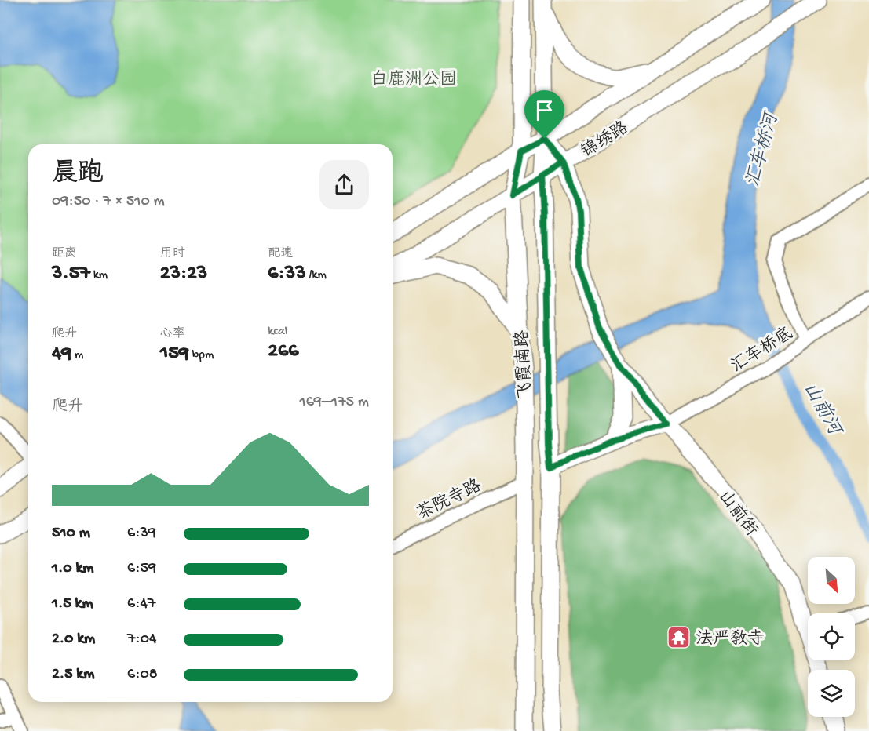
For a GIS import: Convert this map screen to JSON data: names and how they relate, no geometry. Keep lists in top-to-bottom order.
{
  "streets": {
    "main road": ["锦绣路", "飞霞南路", "山前街"],
    "street": ["汇车桥底", "茶院寺路"]
  },
  "crossings": [
    ["锦绣路", "飞霞南路"],
    ["锦绣路", "山前街"],
    ["汇车桥底", "山前街"],
    ["飞霞南路", "茶院寺路"],
    ["飞霞南路", "山前街"]
  ],
  "water": ["汇车桥河", "山前河"],
  "parks": ["白鹿洲公园"],
  "places": {
    "temple": ["法严教寺"]
  },
  "north": "bottom right",
  "page": {
    "heading": ["晨跑", "09:50 · 7 × 510 m"],
    "stats": [
      ["距离", "3.57 km"],
      ["用时", "23:23"],
      ["配速", "6:33 /km"],
      ["爬升", "49 m"],
      ["心率", "159 bpm"],
      ["kcal", "266"]
    ],
    "chart": ["爬升", "169–175 m"],
    "list": [
      {
        "name": "510 m",
        "note": "6:39"
      },
      {
        "name": "1.0 km",
        "note": "6:59"
      },
      {
        "name": "1.5 km",
        "note": "6:47"
      },
      {
        "name": "2.0 km",
        "note": "7:04"
      },
      {
        "name": "2.5 km",
        "note": "6:08"
      }
    ]
  }
}
